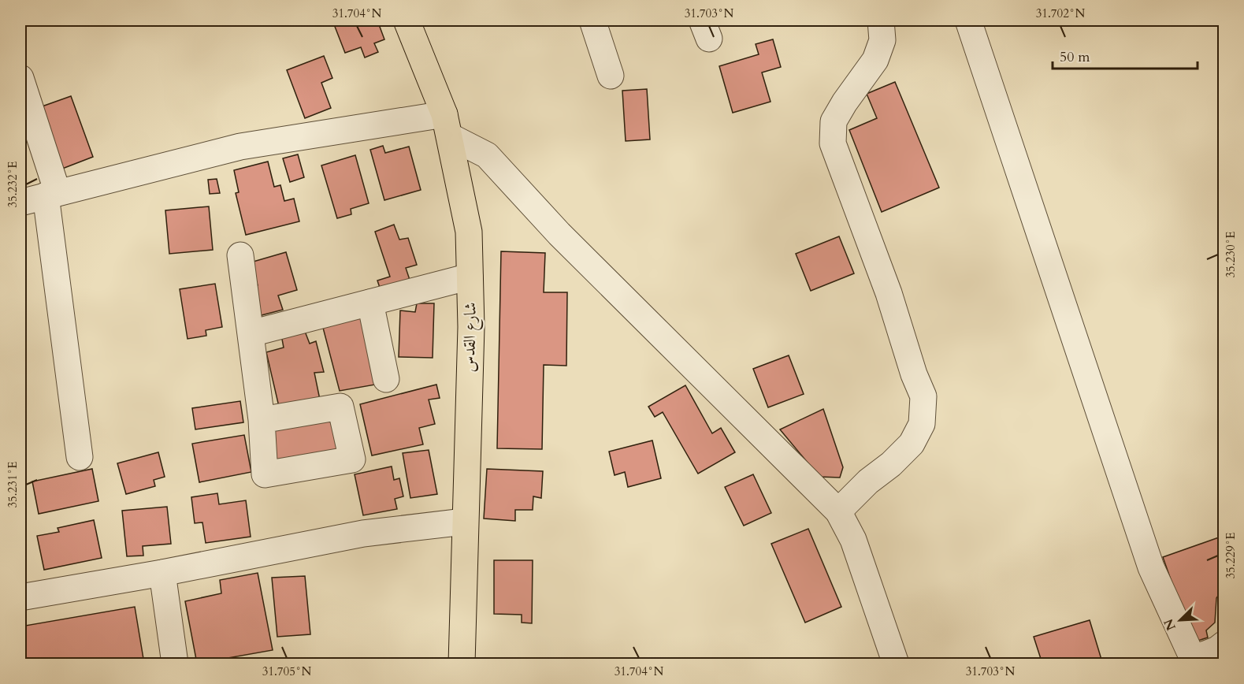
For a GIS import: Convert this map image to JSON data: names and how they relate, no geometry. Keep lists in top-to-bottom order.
{
  "streets": {
    "main road": ["شارع القدس"]
  },
  "scale_bar": "50 m",
  "north": "bottom left",
  "coordinates": [
    "31.704°N",
    "31.703°N",
    "31.702°N",
    "35.232°E",
    "35.230°E",
    "35.231°E",
    "35.229°E",
    "31.705°N"
  ]
}
